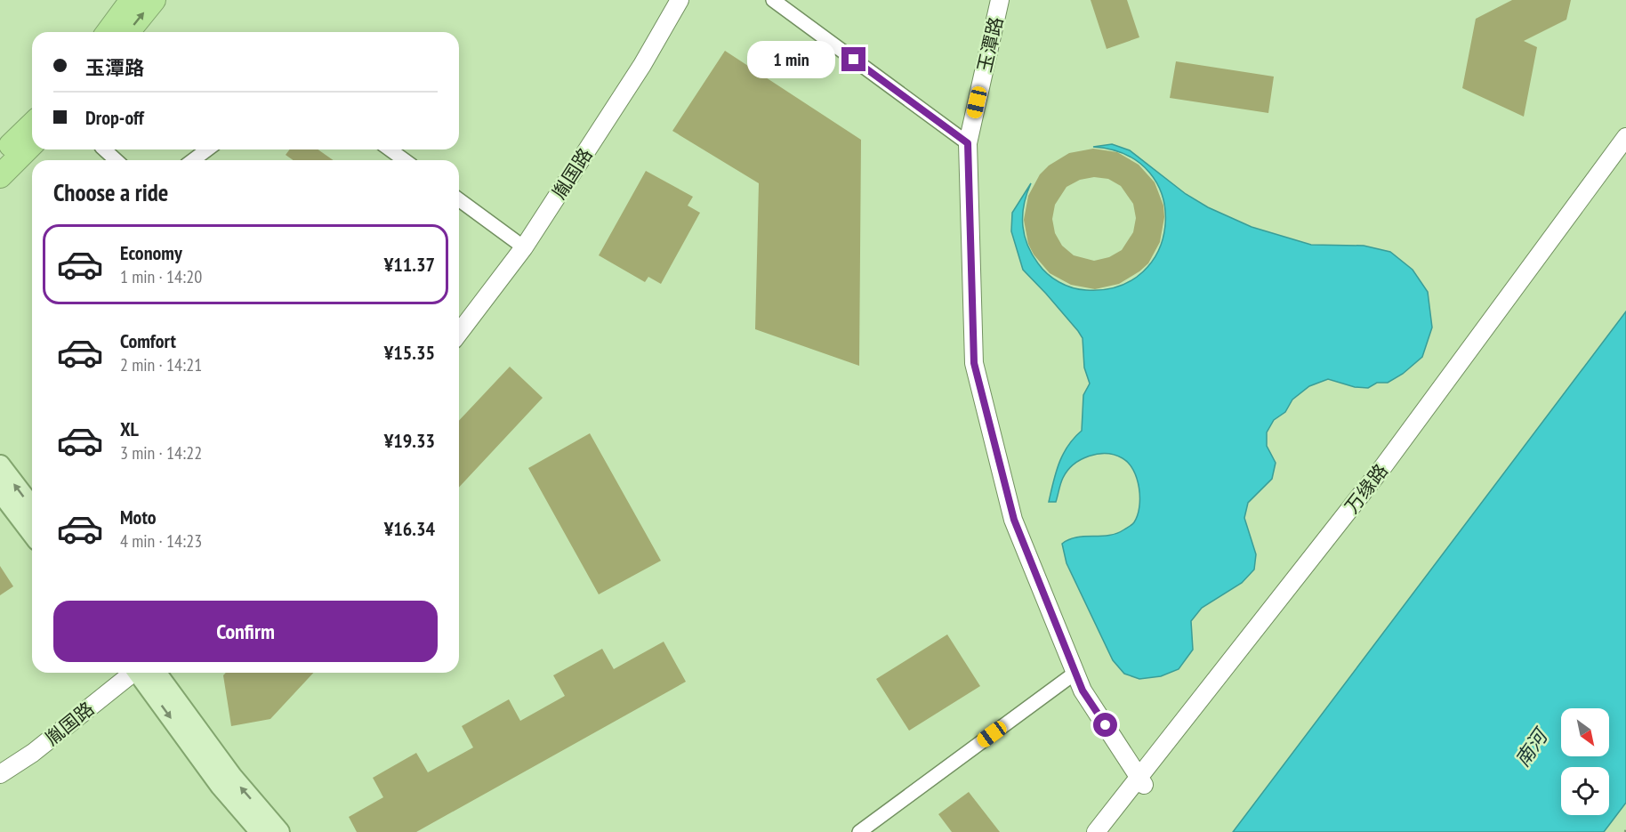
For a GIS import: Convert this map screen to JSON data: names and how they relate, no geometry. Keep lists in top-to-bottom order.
{
  "streets": {
    "main road": ["玉潭路", "胤国路", "万缘路"]
  },
  "crossings": [
    ["玉潭路", "万缘路"]
  ],
  "water": ["南河"],
  "north": "bottom right",
  "page": {
    "banner": ["玉潭路", "Drop-off"],
    "bubble": "1 min",
    "heading": "Choose a ride",
    "list": [
      {
        "name": "Economy",
        "note": "1 min · 14:20",
        "value": "¥11.37"
      },
      {
        "name": "Comfort",
        "note": "2 min · 14:21",
        "value": "¥15.35"
      },
      {
        "name": "XL",
        "note": "3 min · 14:22",
        "value": "¥19.33"
      },
      {
        "name": "Moto",
        "note": "4 min · 14:23",
        "value": "¥16.34"
      }
    ],
    "buttons": "Confirm"
  }
}
